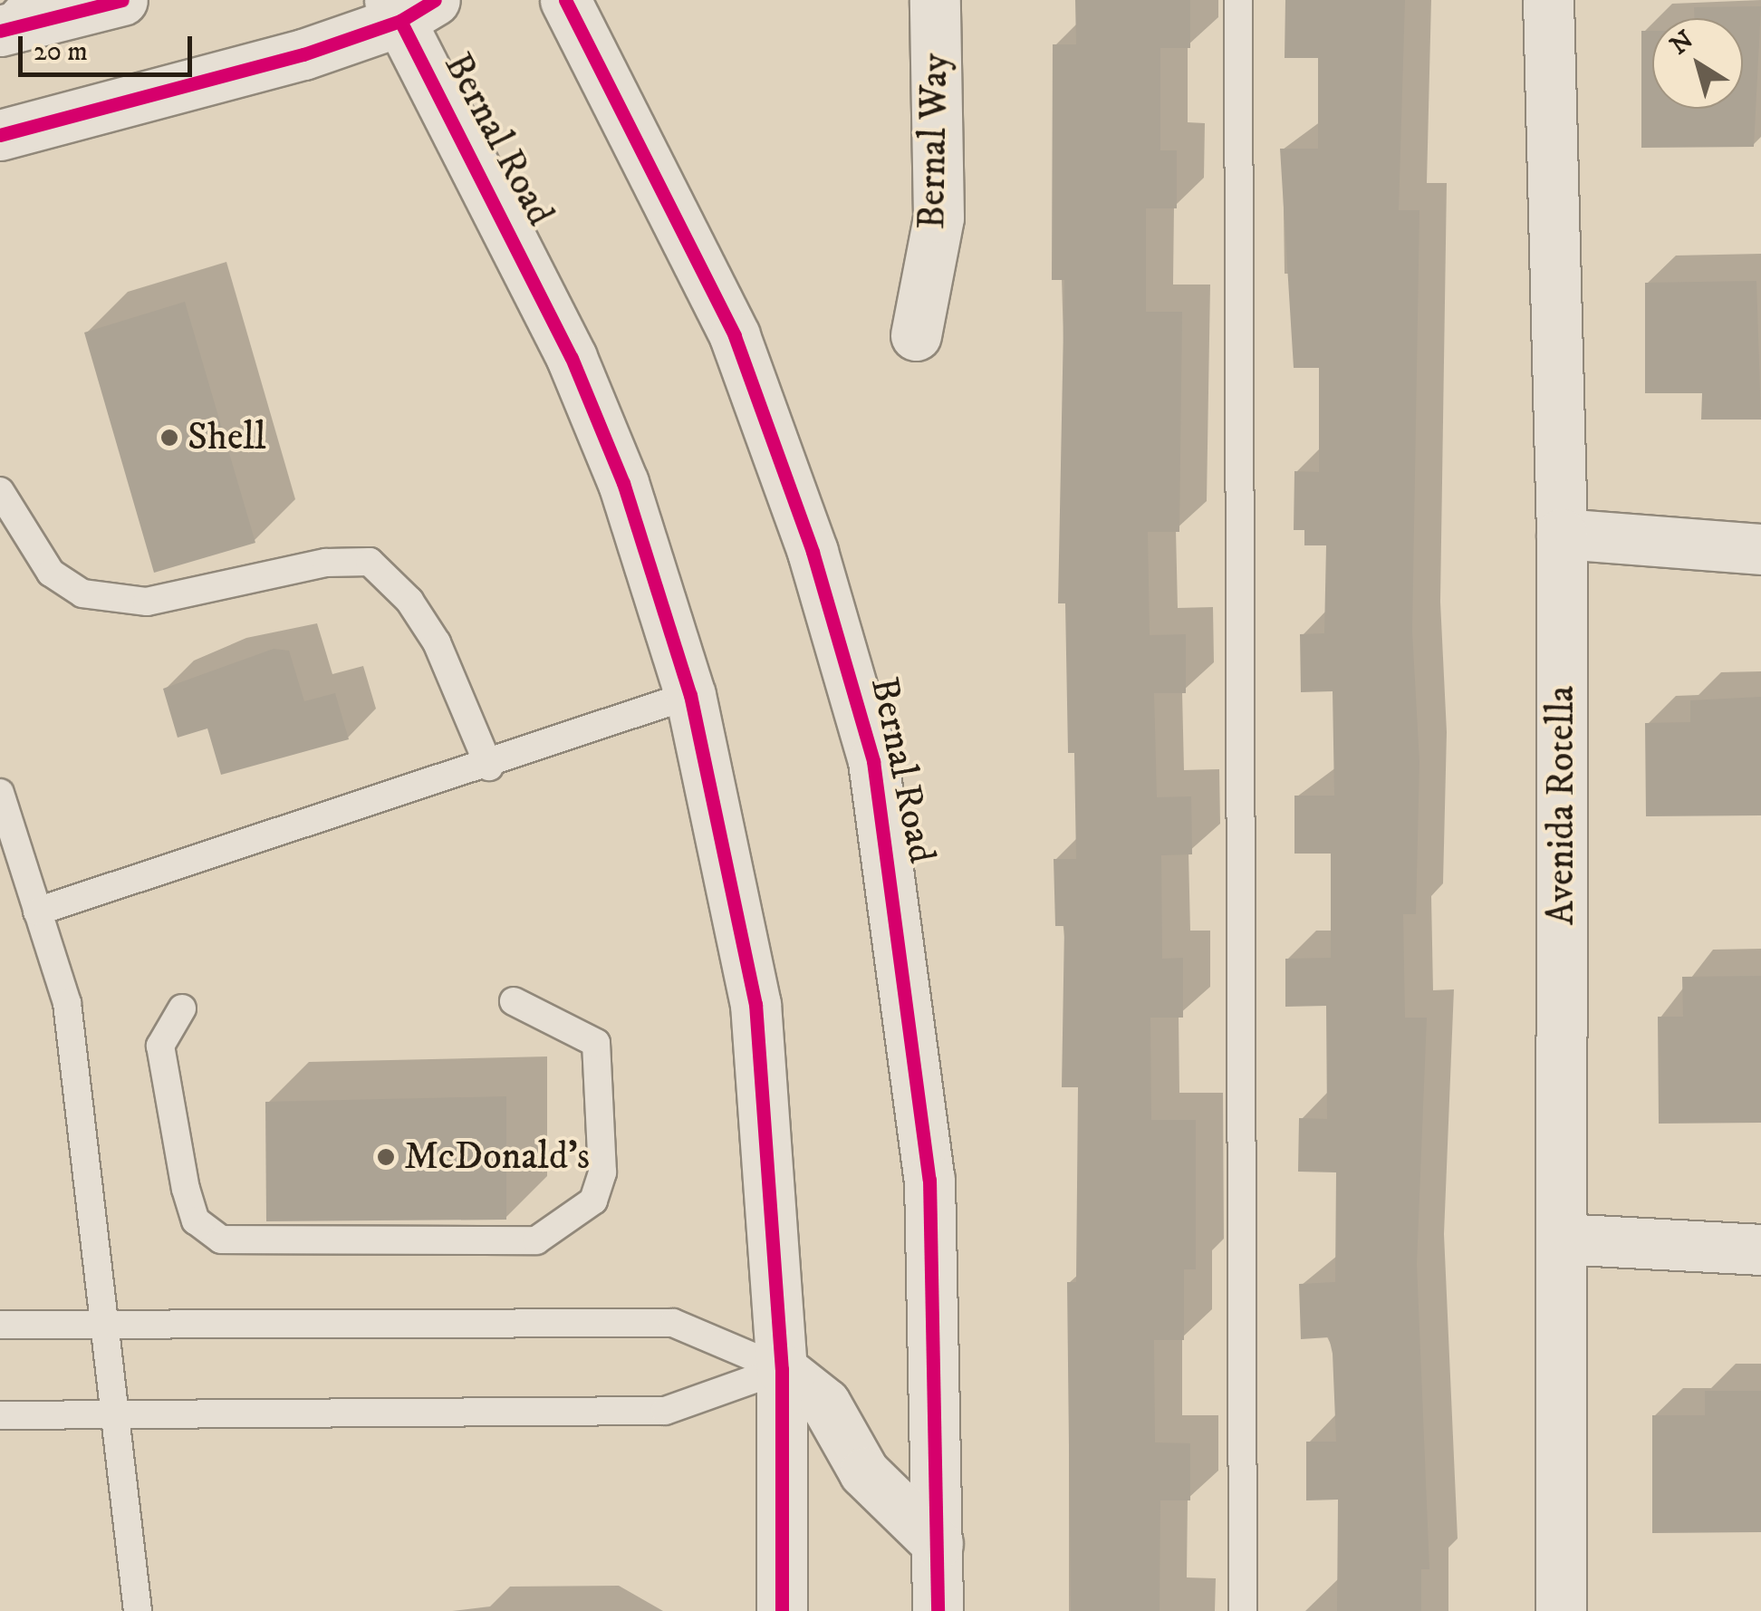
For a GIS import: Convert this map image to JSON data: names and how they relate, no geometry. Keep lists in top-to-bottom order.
{
  "streets": {
    "main road": ["Bernal Road", "Bernal Way", "Avenida Rotella"]
  },
  "places": ["Shell", "McDonald's"],
  "scale_bar": "20 m",
  "north": "top left"
}
